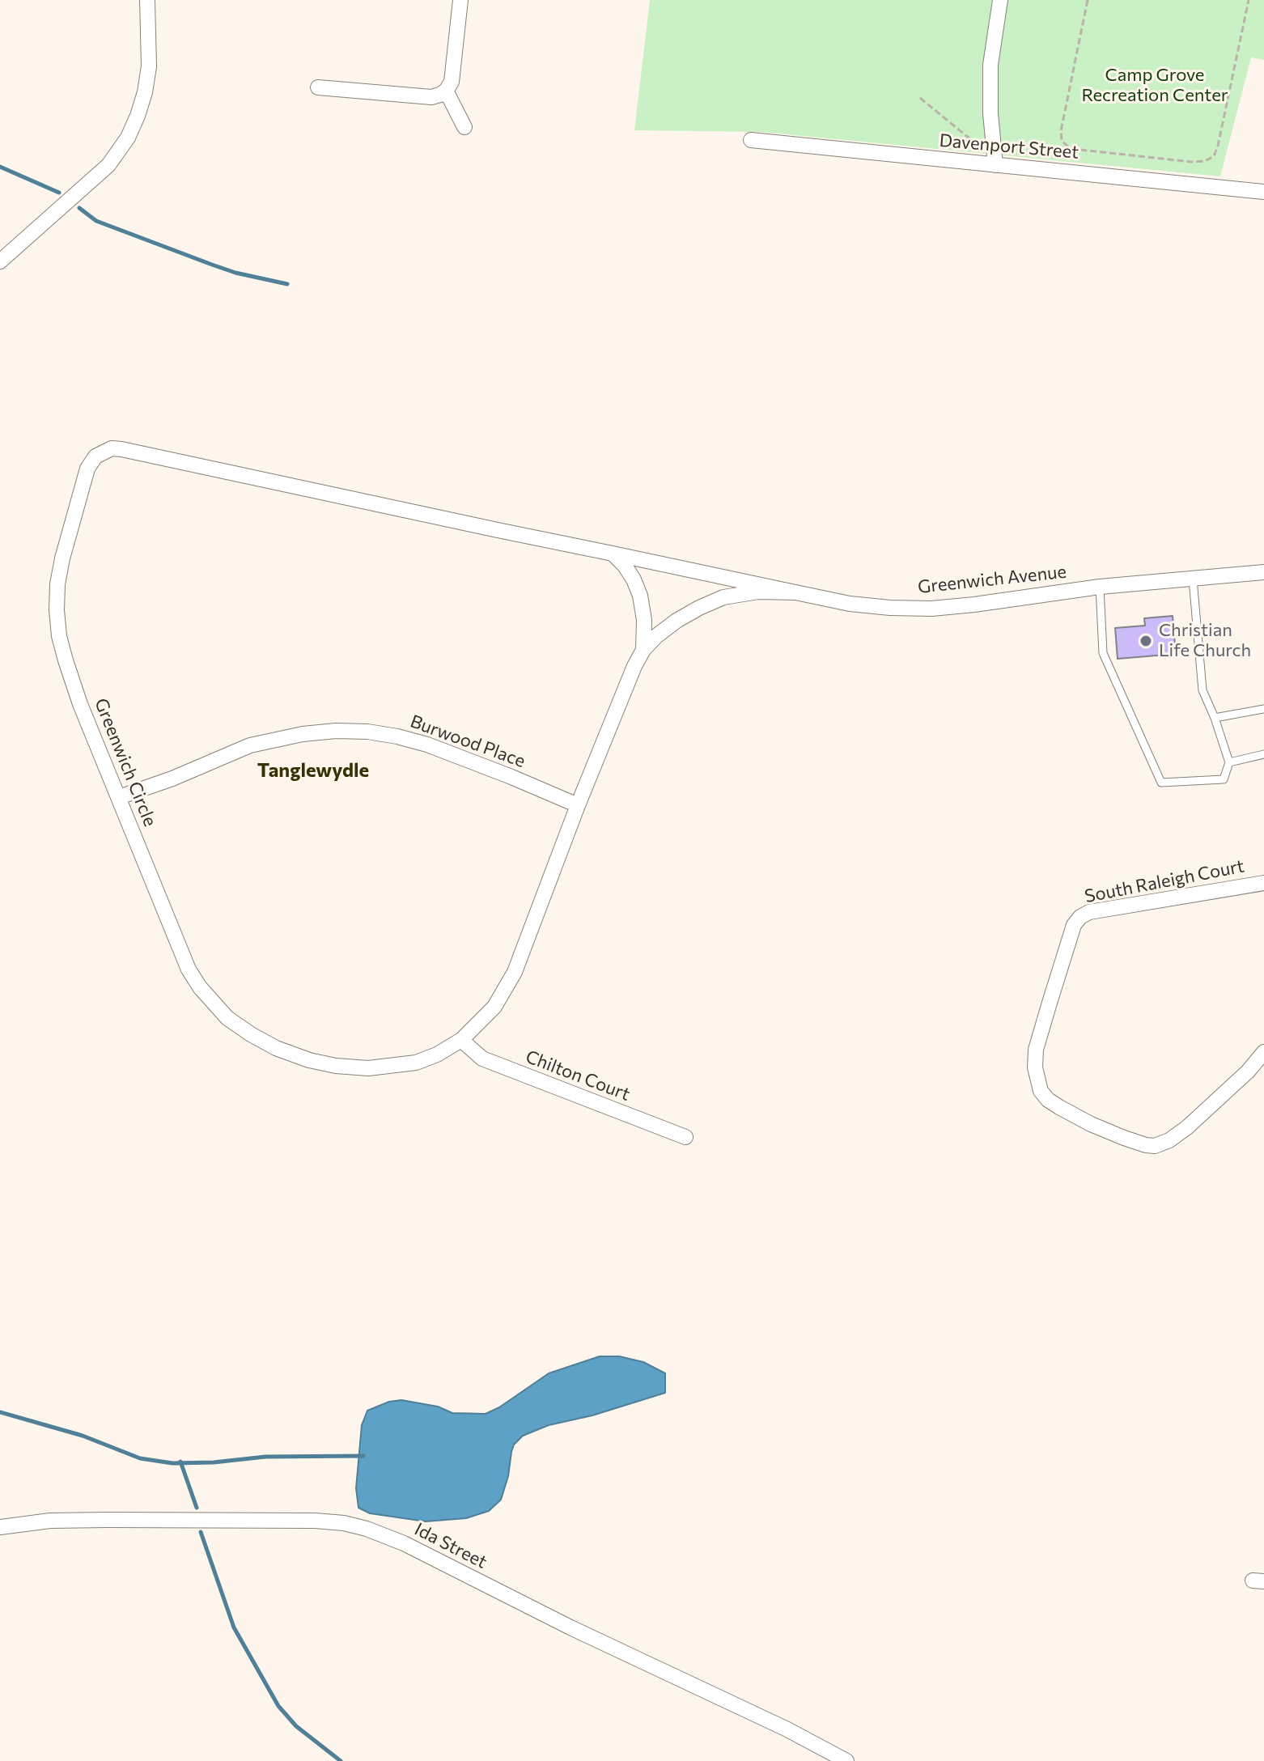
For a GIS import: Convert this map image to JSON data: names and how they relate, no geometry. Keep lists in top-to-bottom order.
{
  "streets": {
    "street": [
      "Davenport Street",
      "Greenwich Avenue",
      "Burwood Place",
      "Greenwich Circle",
      "South Raleigh Court",
      "Chilton Court",
      "Ida Street"
    ]
  },
  "crossings": [
    ["Greenwich Avenue", "Greenwich Circle"],
    ["Burwood Place", "Greenwich Circle"],
    ["Greenwich Circle", "Chilton Court"]
  ],
  "districts": ["Tanglewydle"],
  "parks": ["Camp Grove Recreation Center"],
  "places": ["Christian Life Church"]
}
